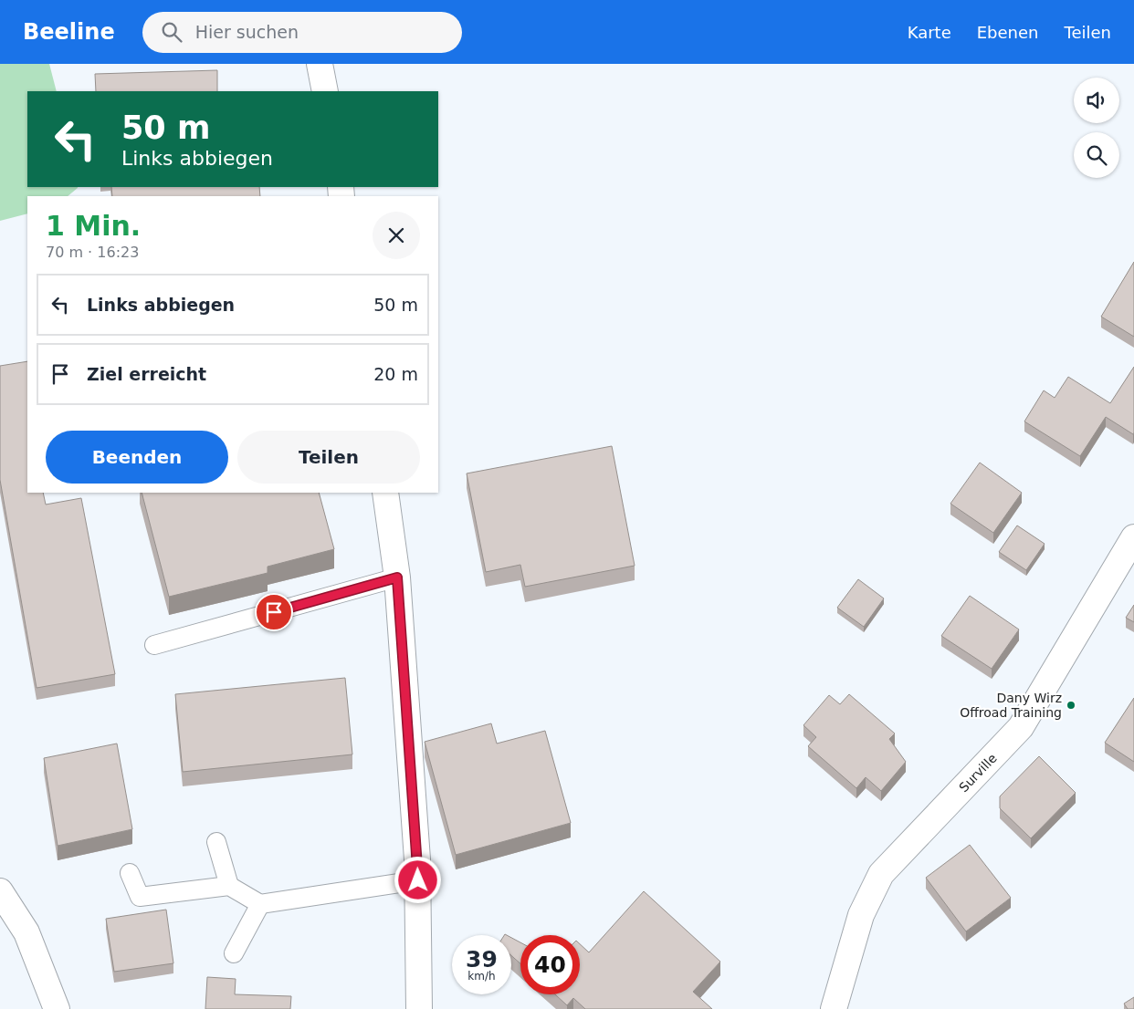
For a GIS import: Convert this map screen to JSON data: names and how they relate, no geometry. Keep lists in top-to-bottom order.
{
  "streets": {
    "street": ["Surville"]
  },
  "places": ["Dany Wirz Offroad Training"],
  "page": {
    "header": "Beeline",
    "search": "Hier suchen",
    "nav": ["Karte", "Ebenen", "Teilen"],
    "turn": ["50 m", "Links abbiegen"],
    "heading": ["1 Min.", "70 m · 16:23"],
    "list": [
      {
        "name": "Links abbiegen",
        "value": "50 m"
      },
      {
        "name": "Ziel erreicht",
        "value": "20 m"
      }
    ],
    "buttons": ["Beenden", "Teilen"],
    "speed": "39 km/h",
    "limit": "40"
  }
}
